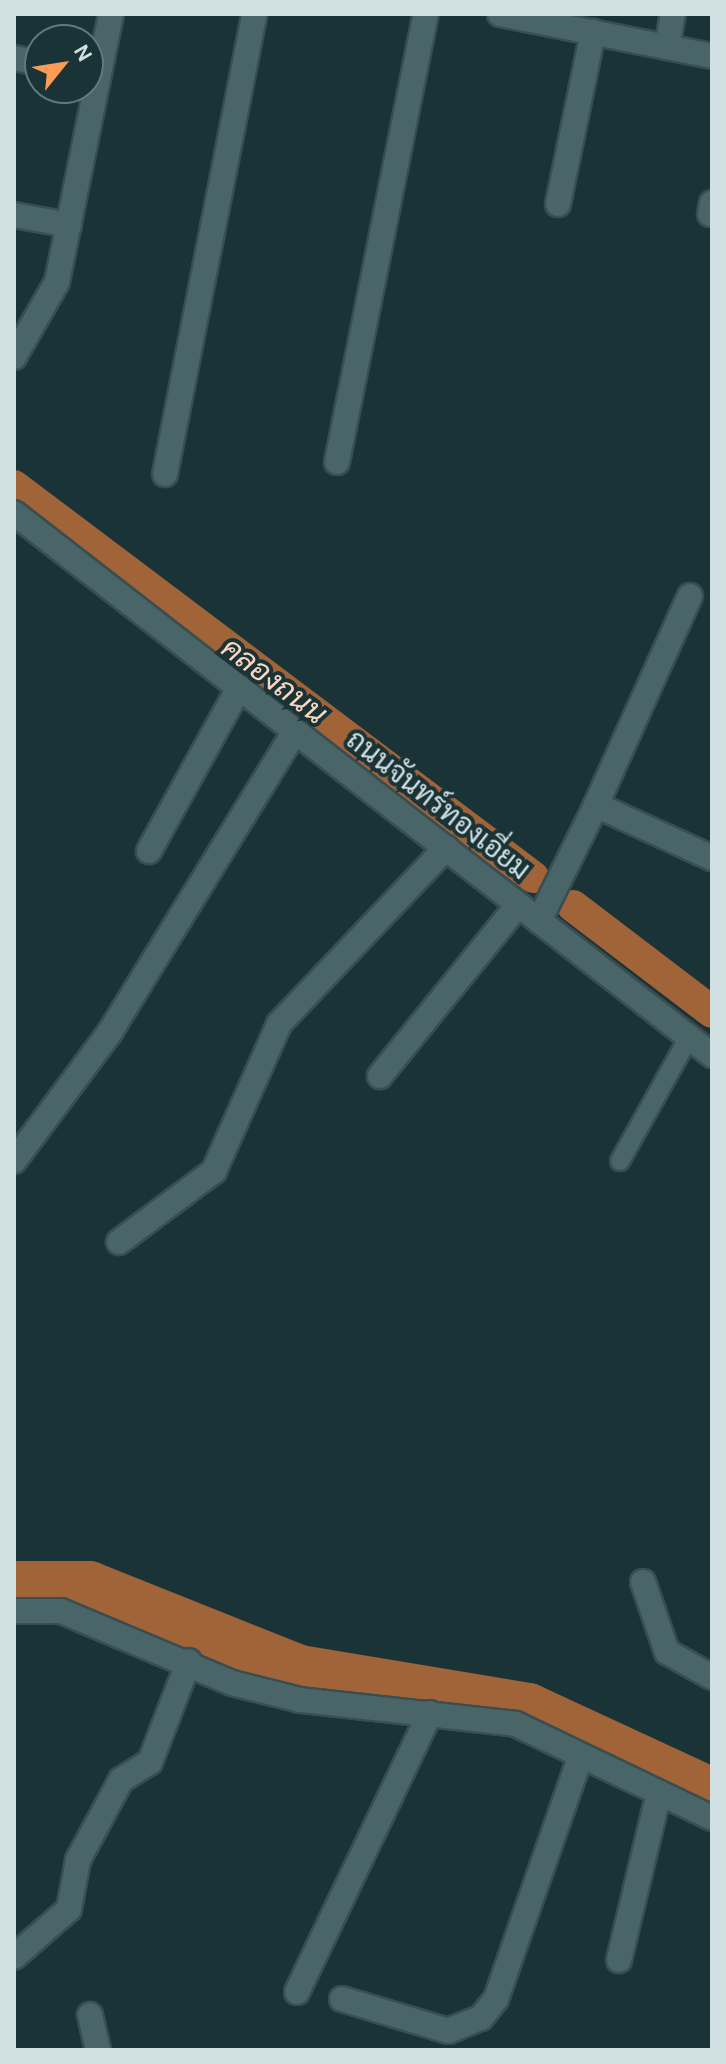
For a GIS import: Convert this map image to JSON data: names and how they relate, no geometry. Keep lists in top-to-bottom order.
{
  "streets": {
    "street": ["ถนนจันทร์ทองเอี่ยม"]
  },
  "water": ["คลองถนน"],
  "north": "top right"
}
